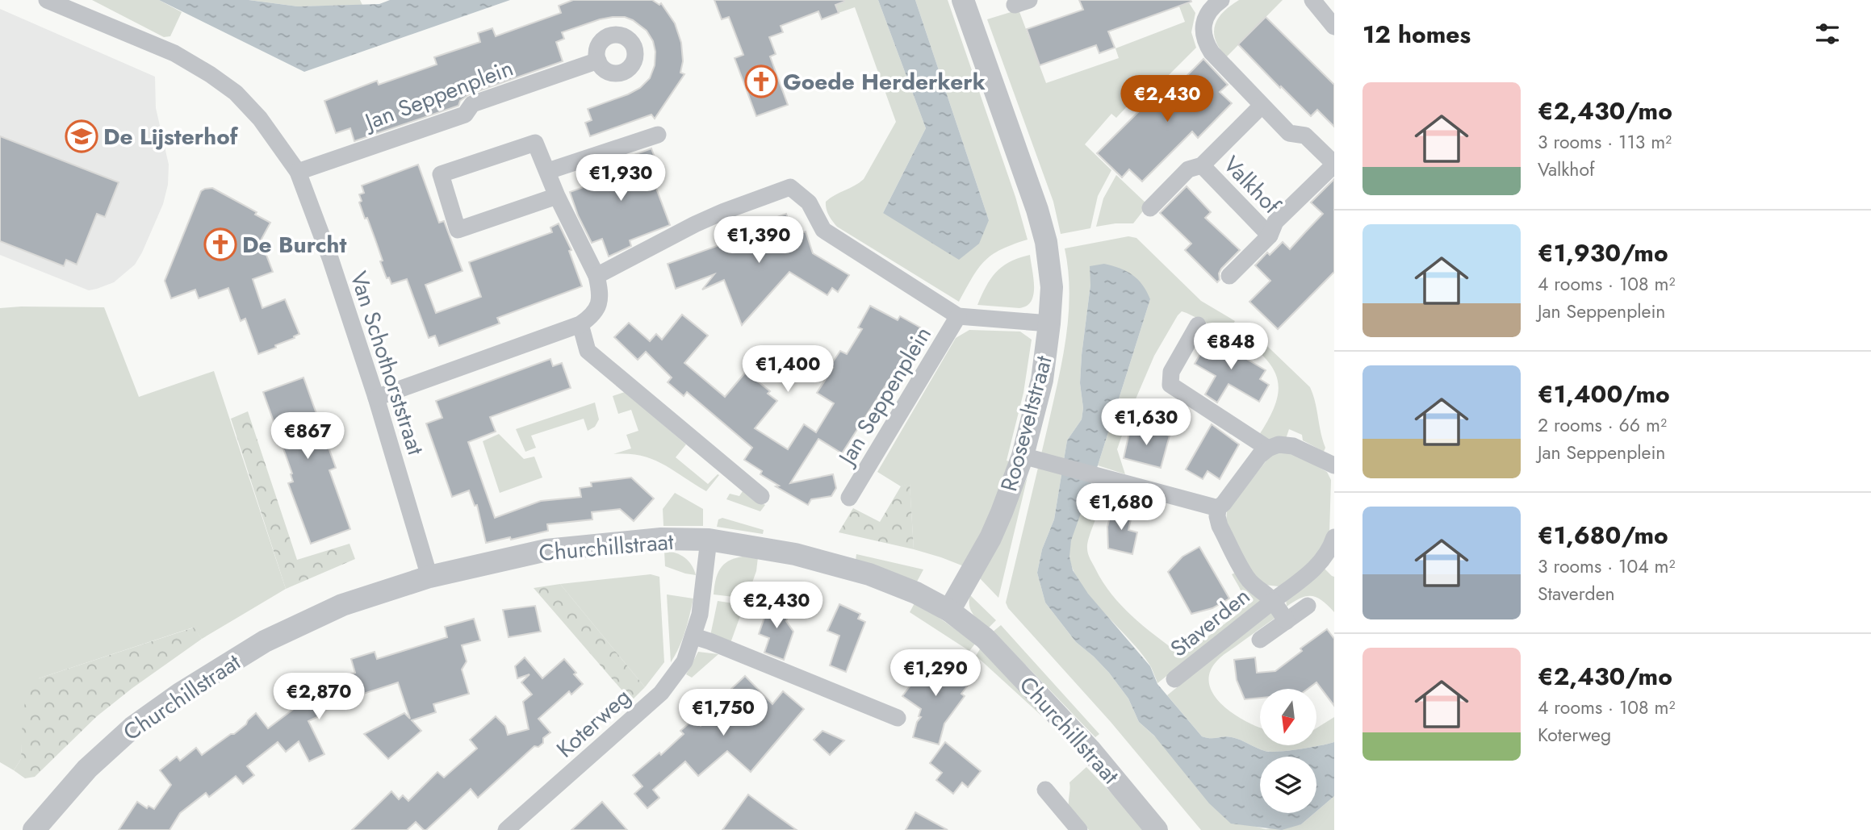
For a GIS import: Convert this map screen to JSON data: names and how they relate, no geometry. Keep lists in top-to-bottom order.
{
  "streets": {
    "street": [
      "Jan Seppenplein",
      "Valkhof",
      "Van Schothorststraat",
      "Rooseveltstraat",
      "Churchillstraat",
      "Staverden",
      "Koterweg"
    ]
  },
  "crossings": [
    ["Jan Seppenplein", "Van Schothorststraat"],
    ["Jan Seppenplein", "Rooseveltstraat"],
    ["Van Schothorststraat", "Churchillstraat"],
    ["Rooseveltstraat", "Churchillstraat"],
    ["Churchillstraat", "Koterweg"]
  ],
  "places": {
    "church": ["Goede Herderkerk", "De Burcht"],
    "school or university": ["De Lijsterhof"]
  },
  "north": "bottom",
  "page": {
    "heading": "12 homes",
    "list": [
      {
        "name": "€2,430/mo",
        "note": "3 rooms · 113 m² · Valkhof"
      },
      {
        "name": "€1,930/mo",
        "note": "4 rooms · 108 m² · Jan Seppenplein"
      },
      {
        "name": "€1,400/mo",
        "note": "2 rooms · 66 m² · Jan Seppenplein"
      },
      {
        "name": "€1,680/mo",
        "note": "3 rooms · 104 m² · Staverden"
      },
      {
        "name": "€2,430/mo",
        "note": "4 rooms · 108 m² · Koterweg"
      }
    ],
    "price": [
      "€2,430",
      "€1,930",
      "€1,390",
      "€848",
      "€1,400",
      "€1,630",
      "€867",
      "€1,680",
      "€2,430",
      "€1,290",
      "€2,870",
      "€1,750"
    ]
  }
}
